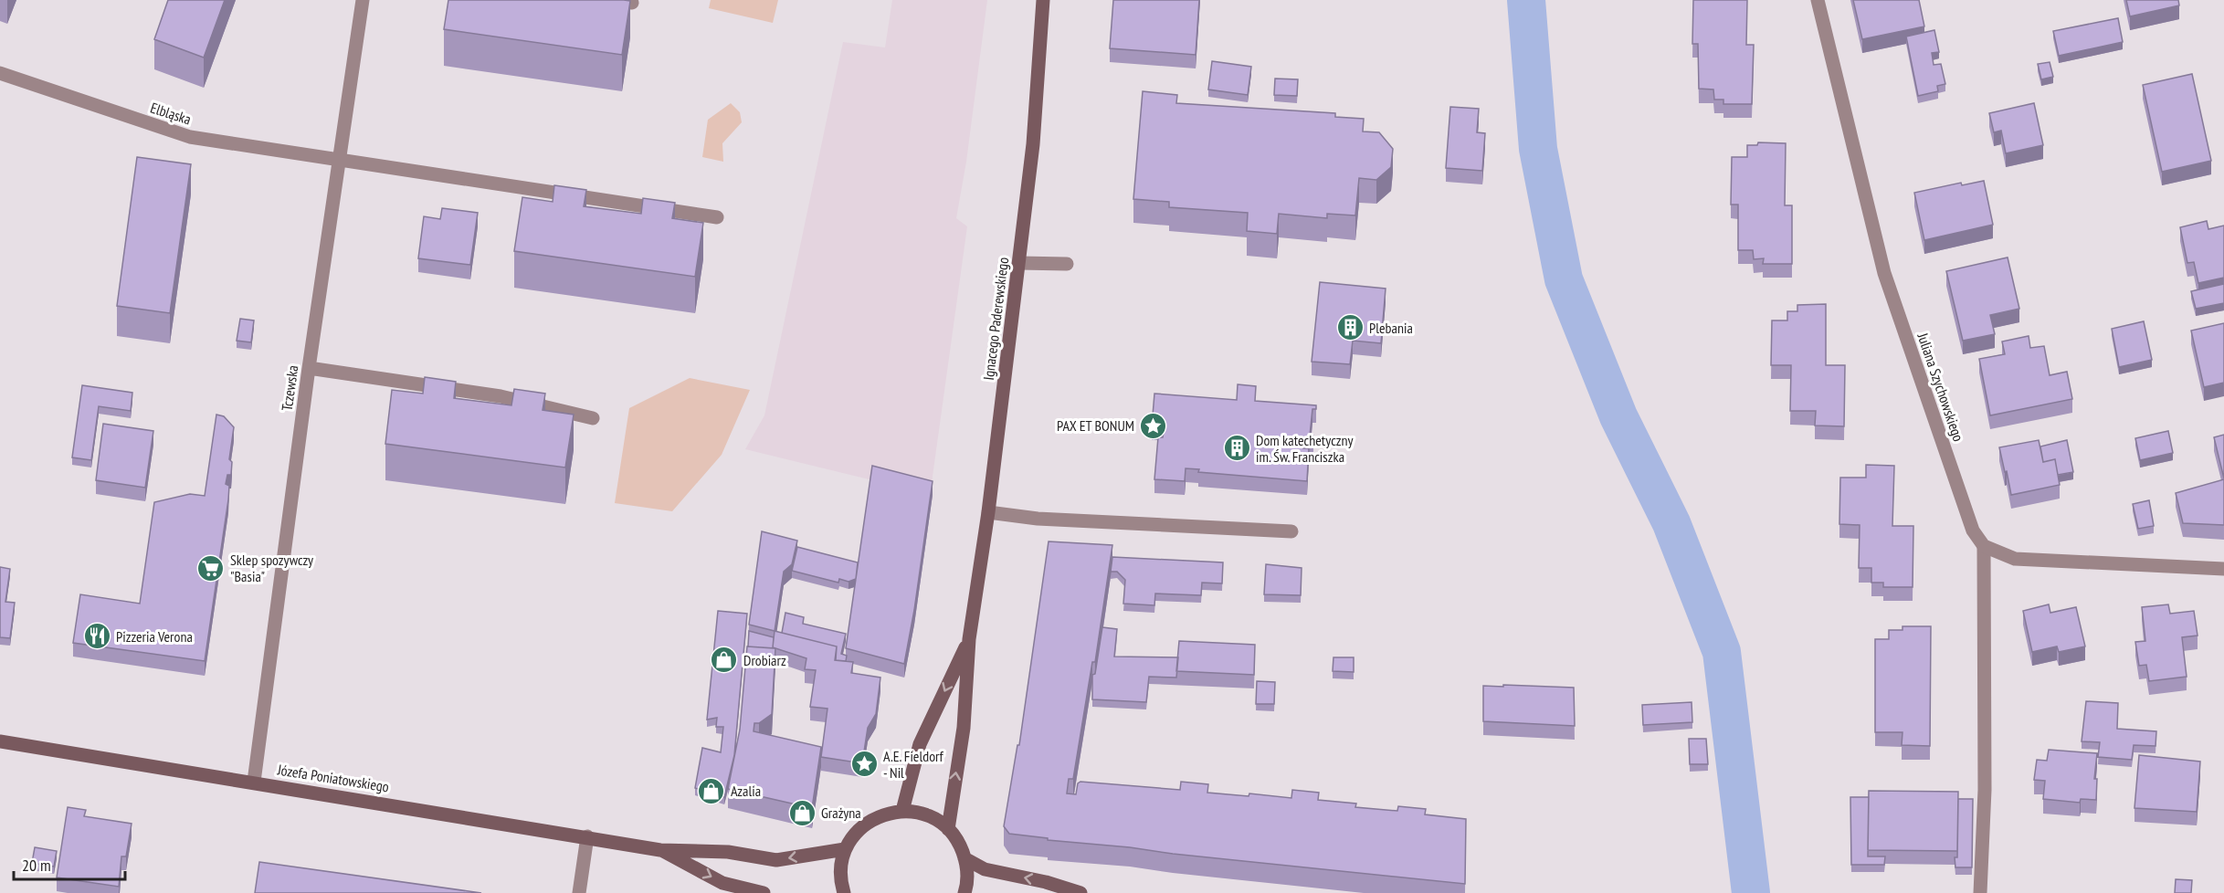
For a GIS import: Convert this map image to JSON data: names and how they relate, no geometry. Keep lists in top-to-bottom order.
{
  "streets": {
    "main road": ["Ignacego Paderewskiego", "Józefa Poniatowskiego"],
    "street": ["Elbląska", "Juliana Szychowskiego", "Tczewska"]
  },
  "crossings": [
    ["Elbląska", "Tczewska"],
    ["Tczewska", "Józefa Poniatowskiego"]
  ],
  "places": {
    "building": ["Plebania", "Dom katechetyczny im. Św. Franciszka"],
    "place": ["PAX ET BONUM", "A.E. Fieldorf - Nil"],
    "supermarket": ["Sklep spozywczy \"Basia\""],
    "restaurant": ["Pizzeria Verona"],
    "shop": ["Drobiarz", "Azalia", "Grażyna"]
  },
  "scale_bar": "20 m"
}
